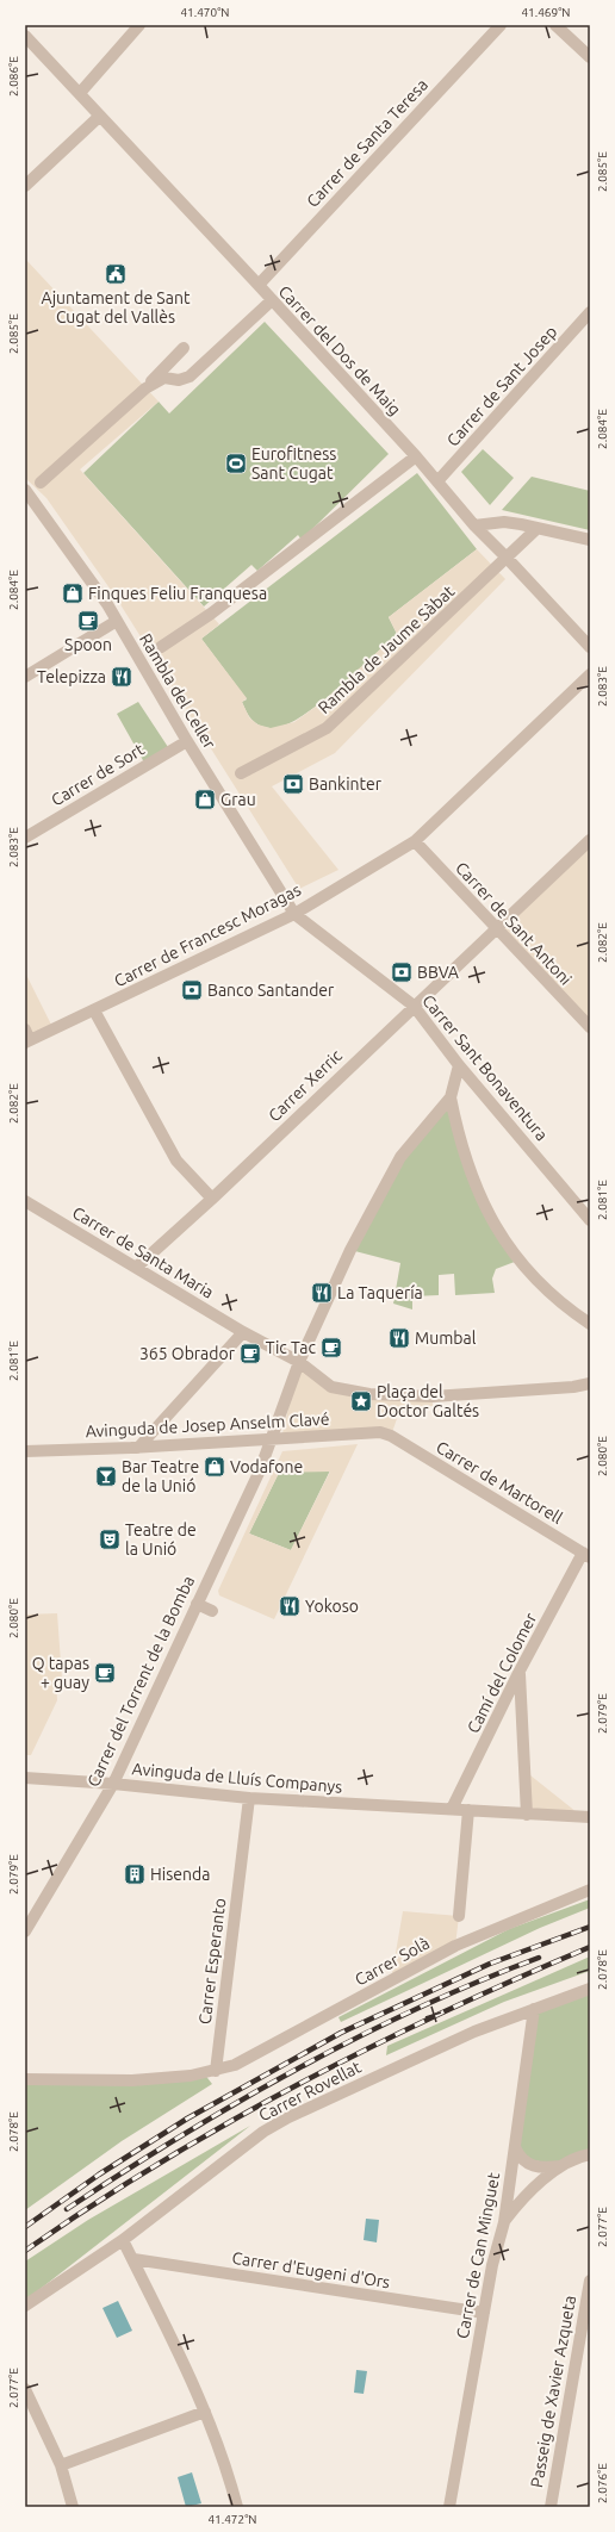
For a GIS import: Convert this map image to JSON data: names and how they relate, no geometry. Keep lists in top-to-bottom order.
{
  "streets": {
    "street": [
      "Carrer de Santa Teresa",
      "Carrer del Dos de Maig",
      "Carrer de Sant Josep",
      "Rambla de Jaume Sàbat",
      "Rambla del Celler",
      "Carrer de Sort",
      "Carrer de Sant Antoni",
      "Carrer de Francesc Moragas",
      "Carrer Sant Bonaventura",
      "Carrer Xerric",
      "Carrer de Santa Maria",
      "Avinguda de Josep Anselm Clavé",
      "Carrer de Martorell",
      "Camí del Colomer",
      "Carrer del Torrent de la Bomba",
      "Avinguda de Lluís Companys",
      "Carrer Esperanto",
      "Carrer Solà",
      "Carrer Rovellat",
      "Carrer de Can Minguet",
      "Carrer d'Eugeni d'Ors",
      "Passeig de Xavier Azqueta"
    ]
  },
  "crossings": [
    ["Carrer de Santa Teresa", "Carrer del Dos de Maig"],
    ["Carrer del Dos de Maig", "Carrer de Sant Josep"],
    ["Carrer del Dos de Maig", "Rambla de Jaume Sàbat"],
    ["Rambla del Celler", "Carrer de Sort"],
    ["Rambla del Celler", "Carrer de Francesc Moragas"],
    ["Rambla del Celler", "Carrer Sant Bonaventura"],
    ["Carrer de Sant Antoni", "Carrer de Francesc Moragas"],
    ["Carrer de Sant Antoni", "Carrer Xerric"],
    ["Carrer de Francesc Moragas", "Carrer Sant Bonaventura"],
    ["Carrer Sant Bonaventura", "Carrer Xerric"],
    ["Carrer Xerric", "Carrer de Santa Maria"],
    ["Carrer de Santa Maria", "Carrer del Torrent de la Bomba"],
    ["Avinguda de Josep Anselm Clavé", "Carrer de Martorell"],
    ["Avinguda de Josep Anselm Clavé", "Carrer del Torrent de la Bomba"],
    ["Carrer de Martorell", "Camí del Colomer"],
    ["Camí del Colomer", "Avinguda de Lluís Companys"],
    ["Carrer del Torrent de la Bomba", "Avinguda de Lluís Companys"],
    ["Avinguda de Lluís Companys", "Carrer Esperanto"],
    ["Carrer Esperanto", "Carrer Solà"],
    ["Carrer Rovellat", "Carrer de Can Minguet"],
    ["Carrer de Can Minguet", "Carrer d'Eugeni d'Ors"]
  ],
  "places": {
    "public building": ["Ajuntament de Sant Cugat del Vallès"],
    "sports": ["Eurofitness Sant Cugat"],
    "shop": ["Finques Feliu Franquesa", "Grau", "Vodafone"],
    "cafe": [
      "Spoon",
      "Tic Tac",
      "365 Obrador",
      "Q tapas + guay"
    ],
    "restaurant": [
      "Telepizza",
      "La Taquería",
      "Mumbal",
      "Yokoso"
    ],
    "bank": ["Bankinter", "BBVA", "Banco Santander"],
    "place": ["Plaça del Doctor Galtés"],
    "bar": ["Bar Teatre de la Unió"],
    "theatre": ["Teatre de la Unió"],
    "building": ["Hisenda"]
  },
  "coordinates": [
    "41.470°N",
    "41.469°N",
    "2.086°E",
    "2.085°E",
    "2.084°E",
    "2.083°E",
    "2.082°E",
    "2.081°E",
    "2.080°E",
    "2.079°E",
    "2.078°E",
    "2.077°E",
    "2.076°E",
    "41.472°N"
  ]
}
